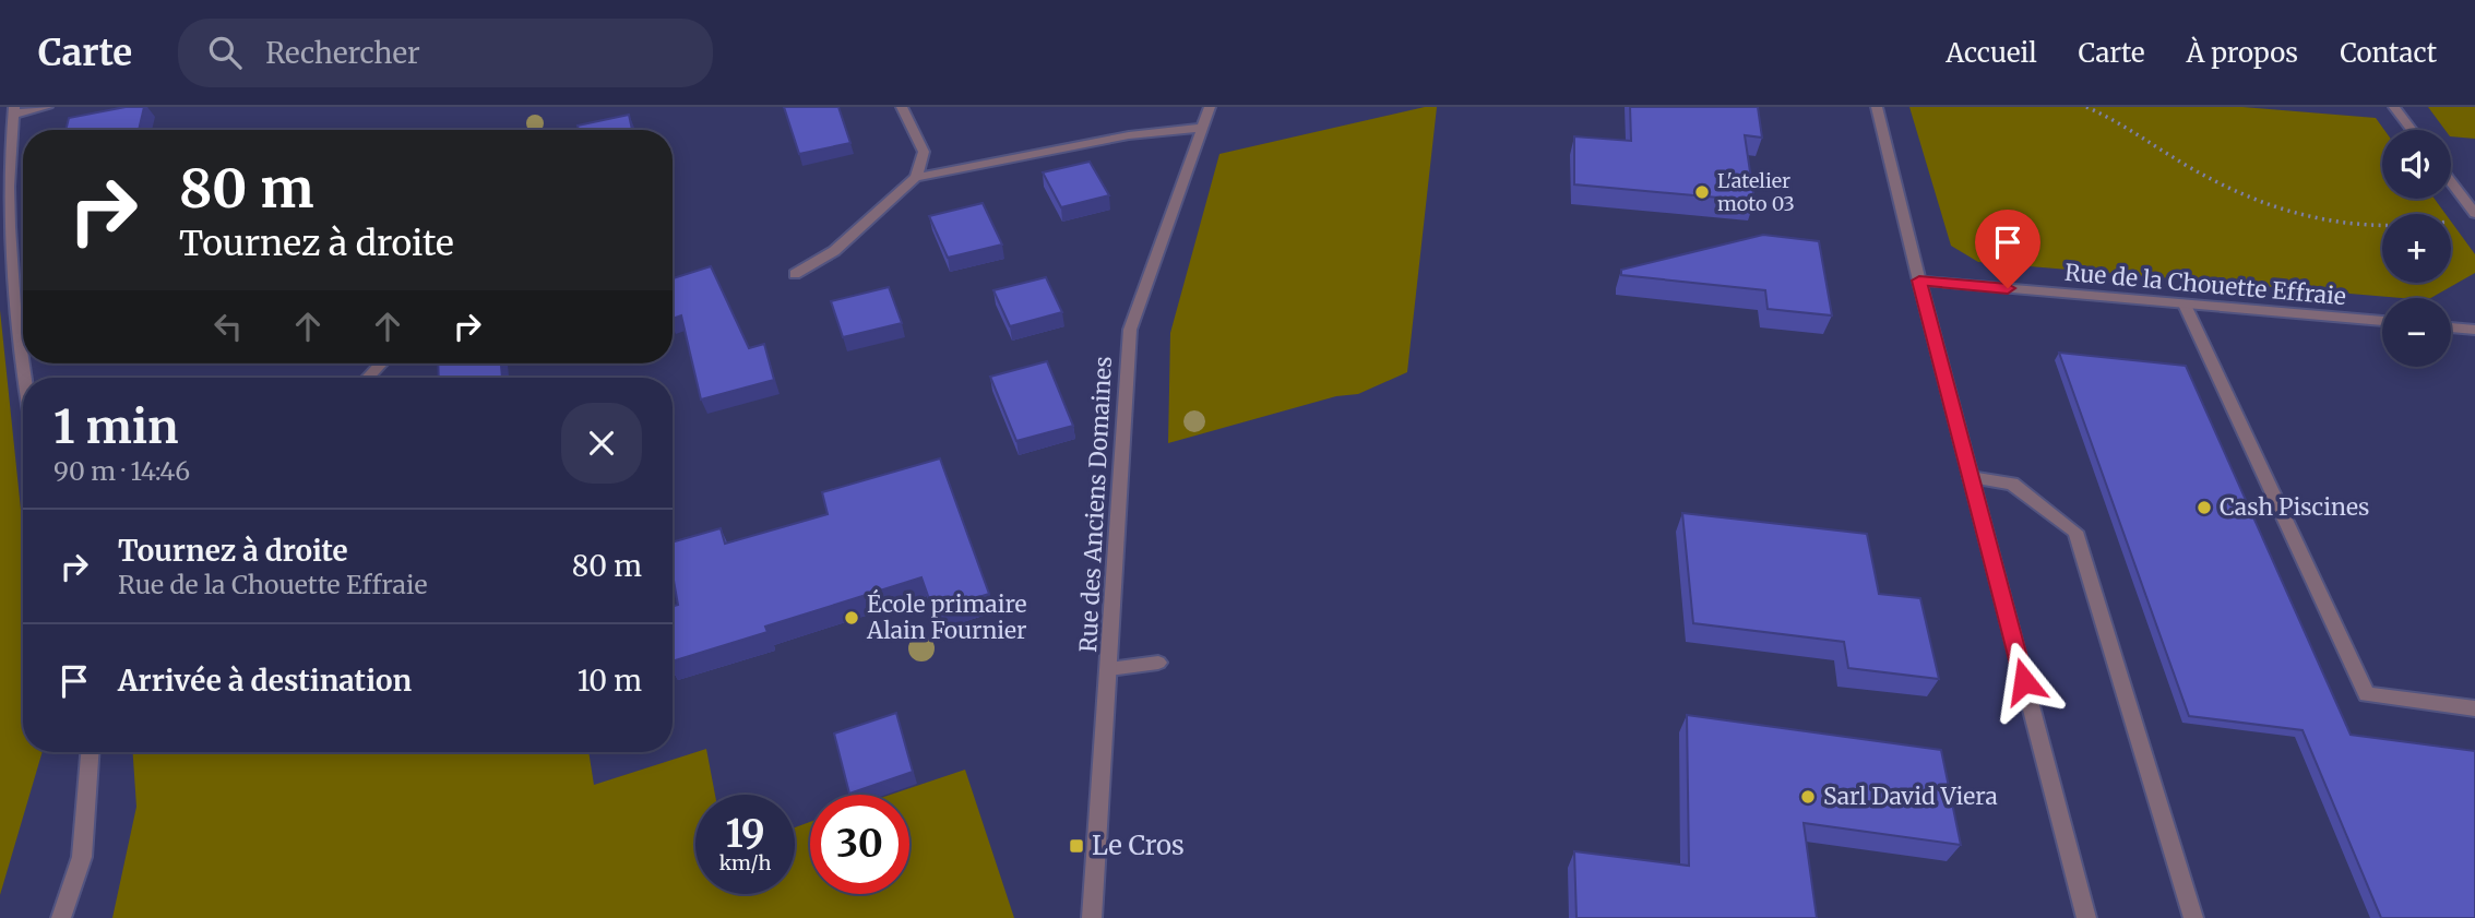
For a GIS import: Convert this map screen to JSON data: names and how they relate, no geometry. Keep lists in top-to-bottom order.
{
  "streets": {
    "street": ["Rue de la Chouette Effraie", "Rue des Anciens Domaines"]
  },
  "places": {
    "other": [
      "L'atelier moto 03",
      "Cash Piscines",
      "École primaire Alain Fournier",
      "Sarl David Viera"
    ],
    "transit": ["Le Cros"]
  },
  "page": {
    "header": "Carte",
    "search": "Rechercher",
    "nav": [
      "Accueil",
      "Carte",
      "À propos",
      "Contact"
    ],
    "map_buttons": ["+", "−"],
    "turn": ["80 m", "Tournez à droite"],
    "heading": ["1 min", "90 m · 14:46"],
    "list": [
      {
        "name": "Tournez à droite",
        "note": "Rue de la Chouette Effraie",
        "value": "80 m"
      },
      {
        "name": "Arrivée à destination",
        "value": "10 m"
      }
    ],
    "speed": "19 km/h",
    "limit": "30"
  }
}
